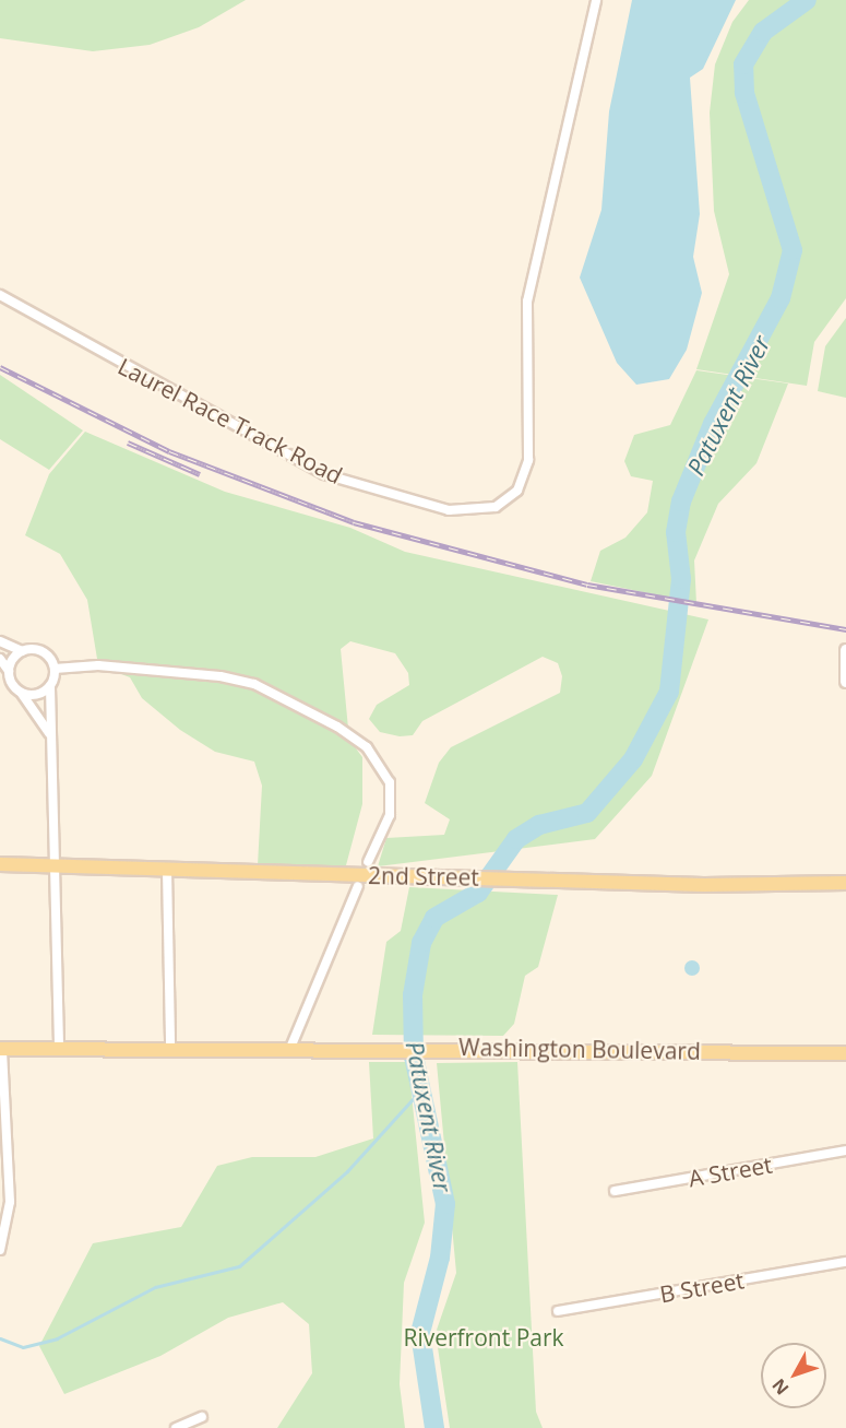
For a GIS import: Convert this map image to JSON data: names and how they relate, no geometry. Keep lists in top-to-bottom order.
{
  "streets": {
    "main road": ["2nd Street", "Washington Boulevard"],
    "street": ["Laurel Race Track Road", "A Street", "B Street"]
  },
  "water": ["Patuxent River"],
  "parks": ["Riverfront Park"],
  "north": "bottom left"
}
